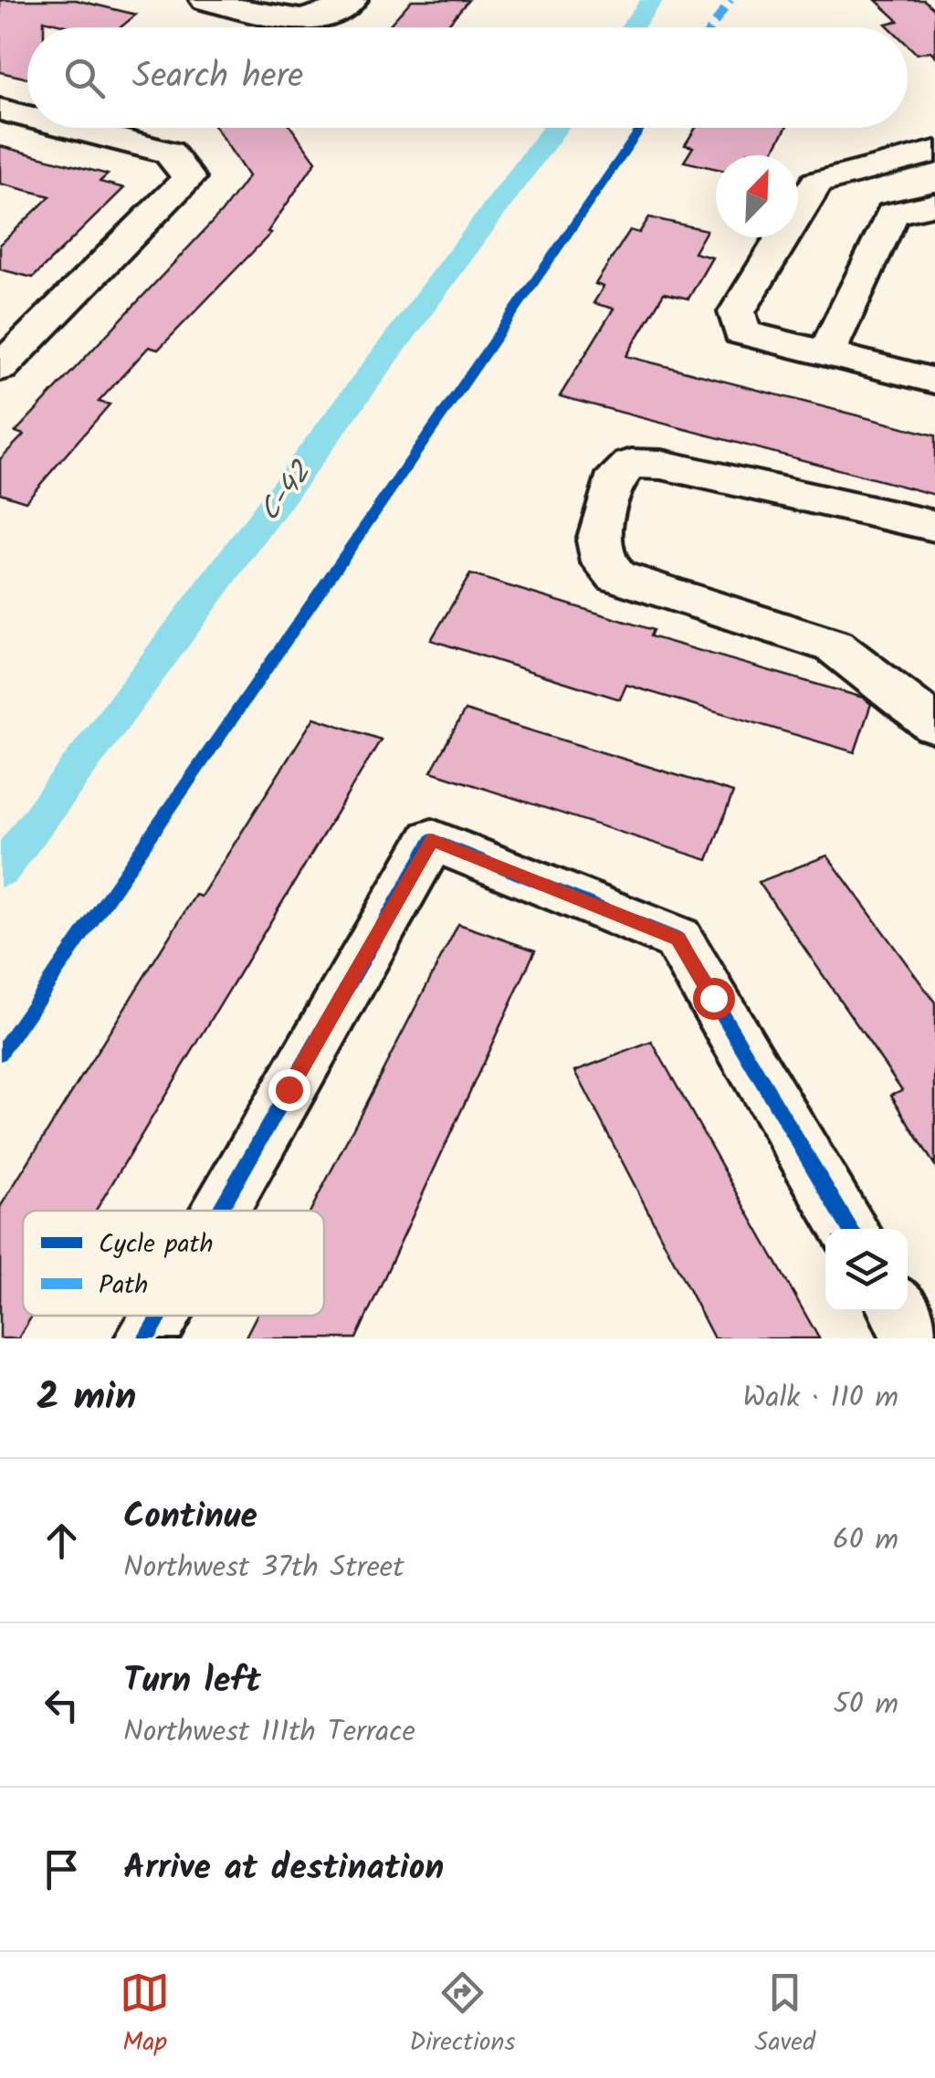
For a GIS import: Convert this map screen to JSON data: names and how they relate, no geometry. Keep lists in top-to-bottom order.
{
  "water": ["C-42"],
  "legend": ["Cycle path", "Path"],
  "north": "top right",
  "page": {
    "search": "Search here",
    "heading": ["2 min", "Walk · 110 m"],
    "list": [
      ["Continue", "Northwest 37th Street", "60 m"],
      ["Turn left", "Northwest 111th Terrace", "50 m"],
      "Arrive at destination"
    ],
    "nav": ["Map", "Directions", "Saved"]
  }
}
